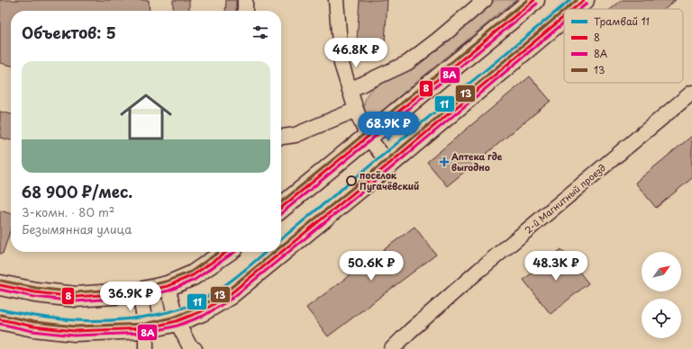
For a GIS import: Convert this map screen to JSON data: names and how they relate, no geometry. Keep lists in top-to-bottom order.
{
  "streets": {
    "street": ["2-й Магнитный проезд"]
  },
  "places": {
    "health": ["Аптека где выгодно"],
    "other": ["посёлок Пугачёвский"]
  },
  "lines": [
    "tram line 11",
    "transit line 8",
    "transit line 13",
    "transit line 8А"
  ],
  "legend": [
    "Трамвай 11",
    "8",
    "8А",
    "13"
  ],
  "north": "top right",
  "page": {
    "heading": "Объектов: 5",
    "price": [
      "46.8K ₽",
      "68.9K ₽",
      "50.6K ₽",
      "48.3K ₽",
      "36.9K ₽"
    ],
    "list": [
      {
        "name": "68 900 ₽/мес.",
        "note": "3-комн. · 80 m² · Безымянная улица"
      }
    ]
  }
}
